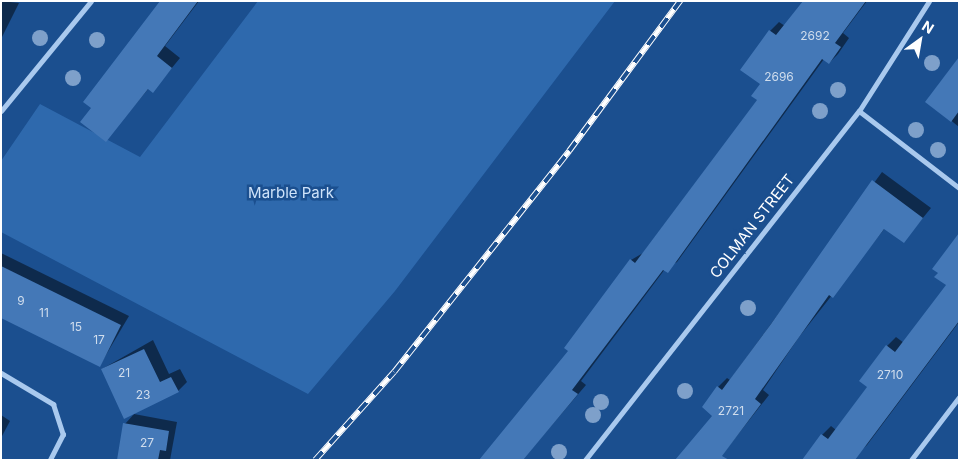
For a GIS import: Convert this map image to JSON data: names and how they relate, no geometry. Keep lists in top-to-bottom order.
{
  "streets": {
    "street": ["COLMAN STREET"]
  },
  "parks": ["Marble Park"],
  "house_numbers": [
    "2692",
    "2696",
    "9",
    "11",
    "15",
    "17",
    "21",
    "2710",
    "23",
    "2721",
    "27"
  ],
  "north": "top right"
}
